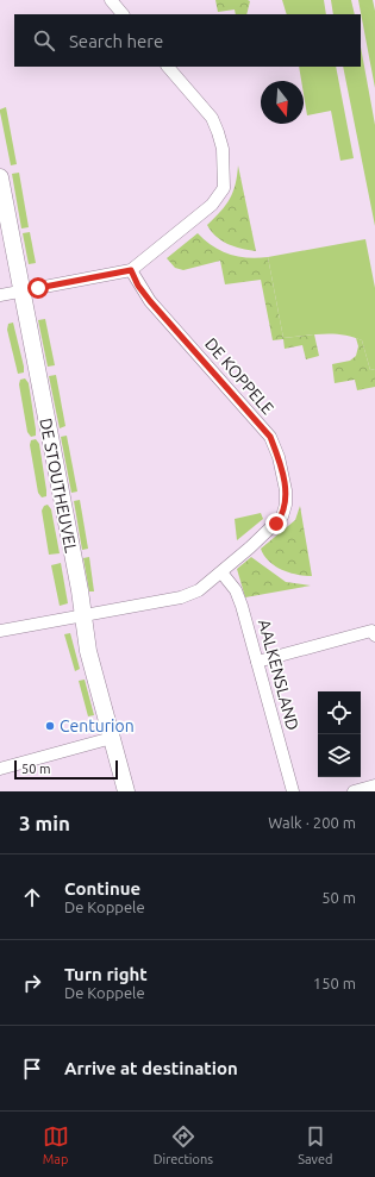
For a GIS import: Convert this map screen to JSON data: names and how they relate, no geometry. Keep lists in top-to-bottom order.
{
  "streets": {
    "street": ["DE KOPPELE", "DE STOUTHEUVEL", "AALKENSLAND"]
  },
  "crossings": [
    ["DE KOPPELE", "DE STOUTHEUVEL"],
    ["DE KOPPELE", "AALKENSLAND"]
  ],
  "places": ["Centurion"],
  "scale_bar": "50 m",
  "north": "bottom",
  "page": {
    "search": "Search here",
    "scale": "50 m",
    "heading": ["3 min", "Walk · 200 m"],
    "list": [
      ["Continue", "De Koppele", "50 m"],
      ["Turn right", "De Koppele", "150 m"],
      "Arrive at destination"
    ],
    "nav": ["Map", "Directions", "Saved"]
  }
}
